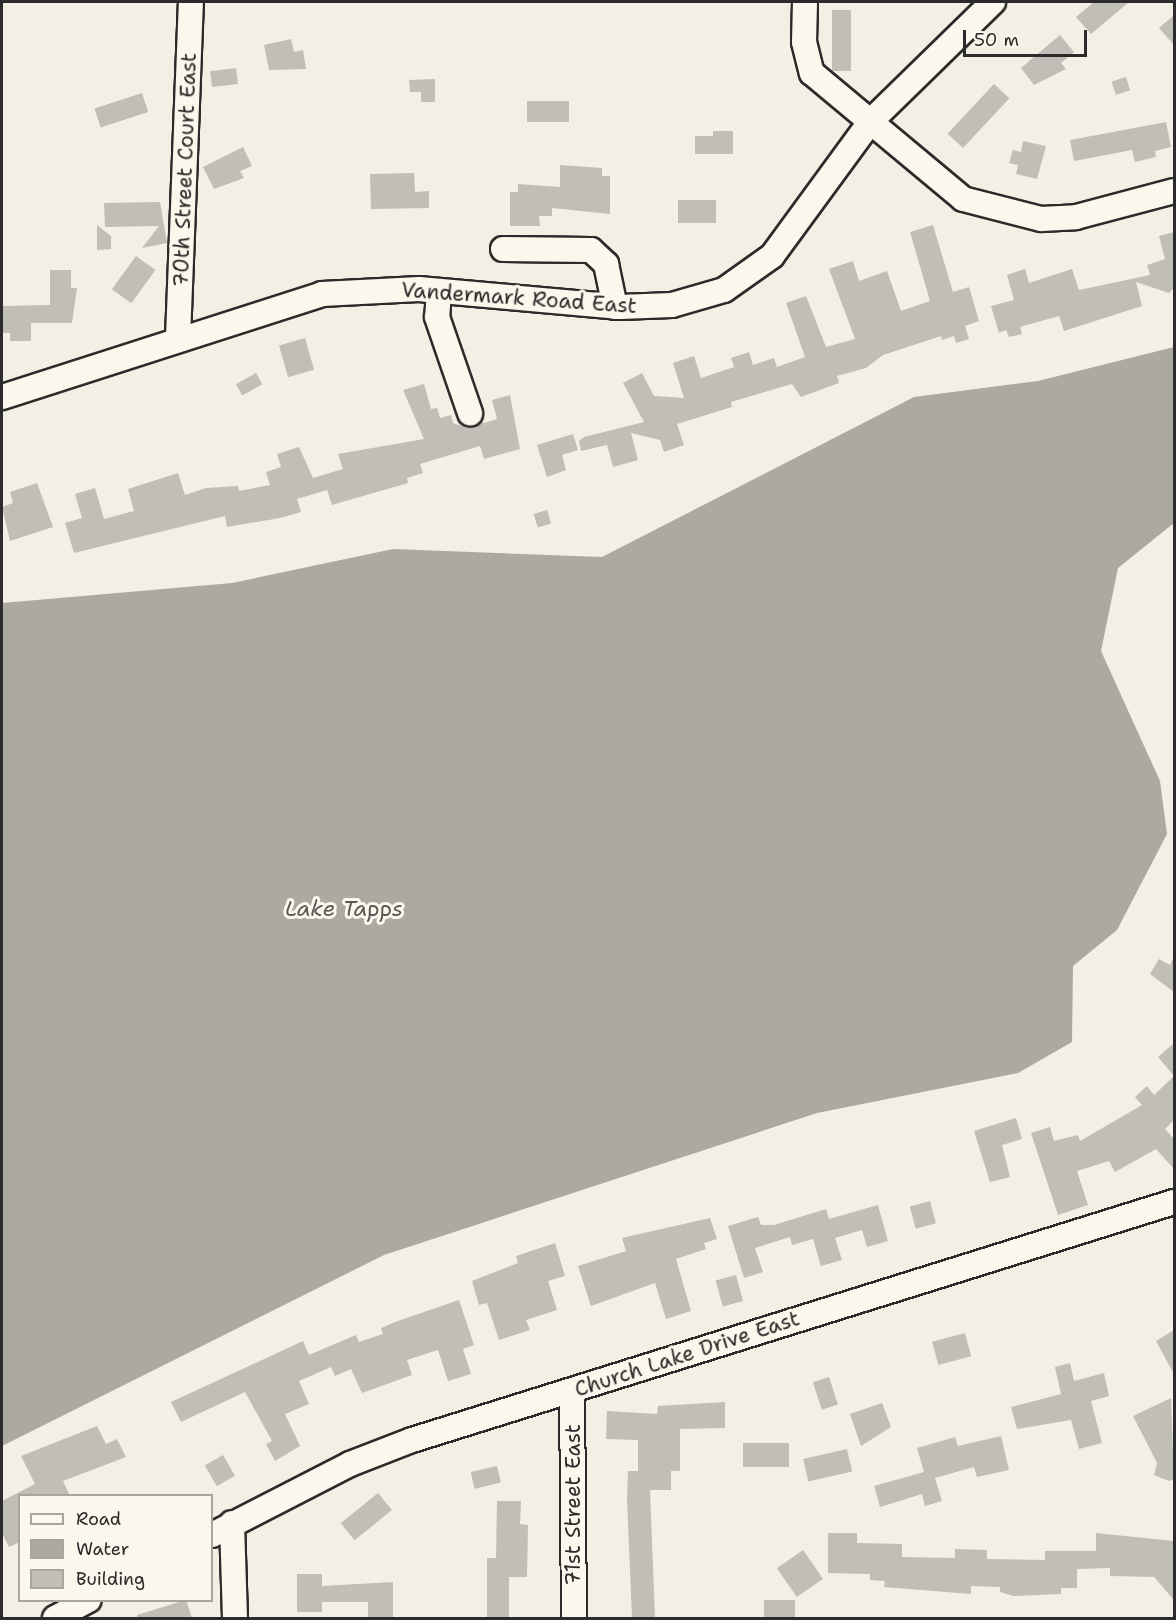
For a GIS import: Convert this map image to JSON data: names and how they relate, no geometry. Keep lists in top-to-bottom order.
{
  "streets": {
    "street": [
      "70th Street Court East",
      "Vandermark Road East",
      "Church Lake Drive East",
      "71st Street East"
    ]
  },
  "crossings": [
    ["70th Street Court East", "Vandermark Road East"],
    ["Church Lake Drive East", "71st Street East"]
  ],
  "water": ["Lake Tapps"],
  "legend": ["Road", "Water", "Building"],
  "scale_bar": "50 m"
}
